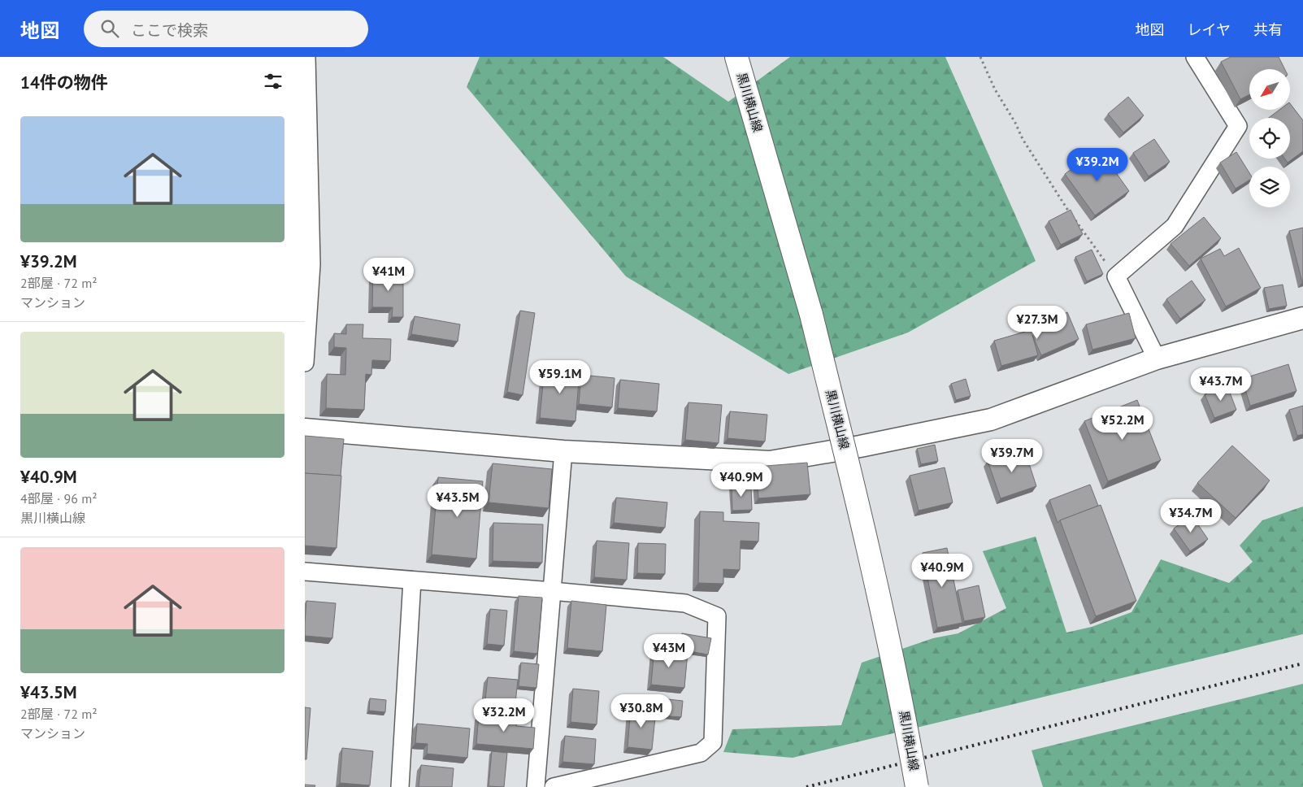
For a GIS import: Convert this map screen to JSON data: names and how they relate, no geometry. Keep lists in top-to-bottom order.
{
  "streets": {
    "main road": ["黒川横山線"]
  },
  "north": "bottom left",
  "page": {
    "header": "地図",
    "search": "ここで検索",
    "nav": ["地図", "レイヤ", "共有"],
    "heading": "14件の物件",
    "list": [
      {
        "name": "¥39.2M",
        "note": "2部屋 · 72 m² · マンション"
      },
      {
        "name": "¥40.9M",
        "note": "4部屋 · 96 m² · 黒川横山線"
      },
      {
        "name": "¥43.5M",
        "note": "2部屋 · 72 m² · マンション"
      }
    ],
    "price": [
      "¥39.2M",
      "¥41M",
      "¥27.3M",
      "¥59.1M",
      "¥43.7M",
      "¥52.2M",
      "¥39.7M",
      "¥40.9M",
      "¥43.5M",
      "¥34.7M",
      "¥40.9M",
      "¥43M",
      "¥30.8M",
      "¥32.2M"
    ]
  }
}
